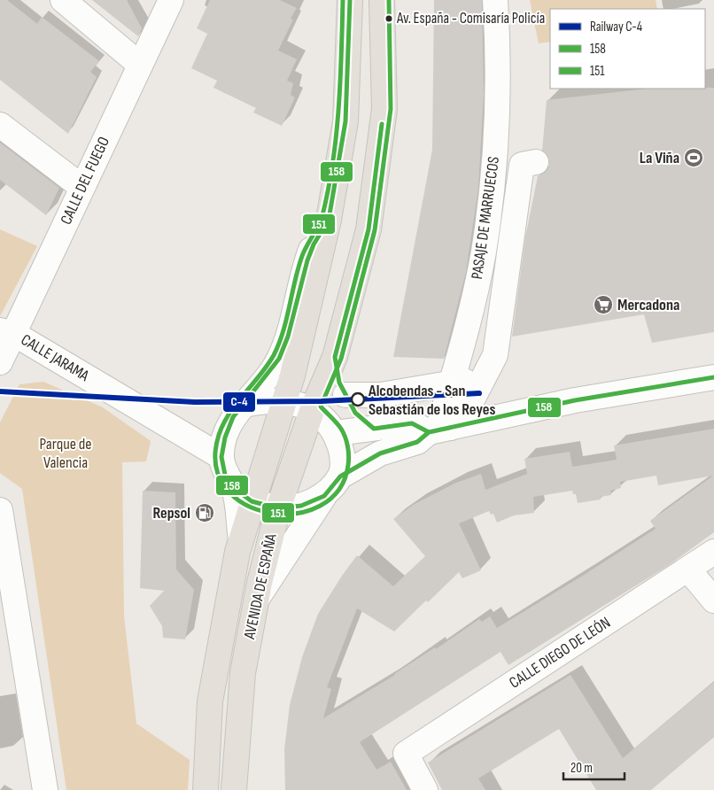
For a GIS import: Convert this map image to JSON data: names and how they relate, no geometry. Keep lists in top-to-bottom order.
{
  "streets": {
    "main road": ["AVENIDA DE ESPAÑA"],
    "street": [
      "CALLE DEL FUEGO",
      "PASAJE DE MARRUECOS",
      "CALLE JARAMA",
      "CALLE DIEGO DE LEÓN"
    ]
  },
  "crossings": [
    ["CALLE DEL FUEGO", "CALLE JARAMA"],
    ["CALLE JARAMA", "AVENIDA DE ESPAÑA"]
  ],
  "parks": ["Parque de Valencia"],
  "places": {
    "other": ["Av. España - Comisaría Policía", "Alcobendas - San Sebastián de los Reyes"],
    "sports": ["La Viña"],
    "supermarket": ["Mercadona"],
    "fuel station": ["Repsol"]
  },
  "lines": ["transit line 158", "transit line 151", "rail line C-4"],
  "legend": ["Railway C-4", "158", "151"],
  "scale_bar": "20 m"
}
